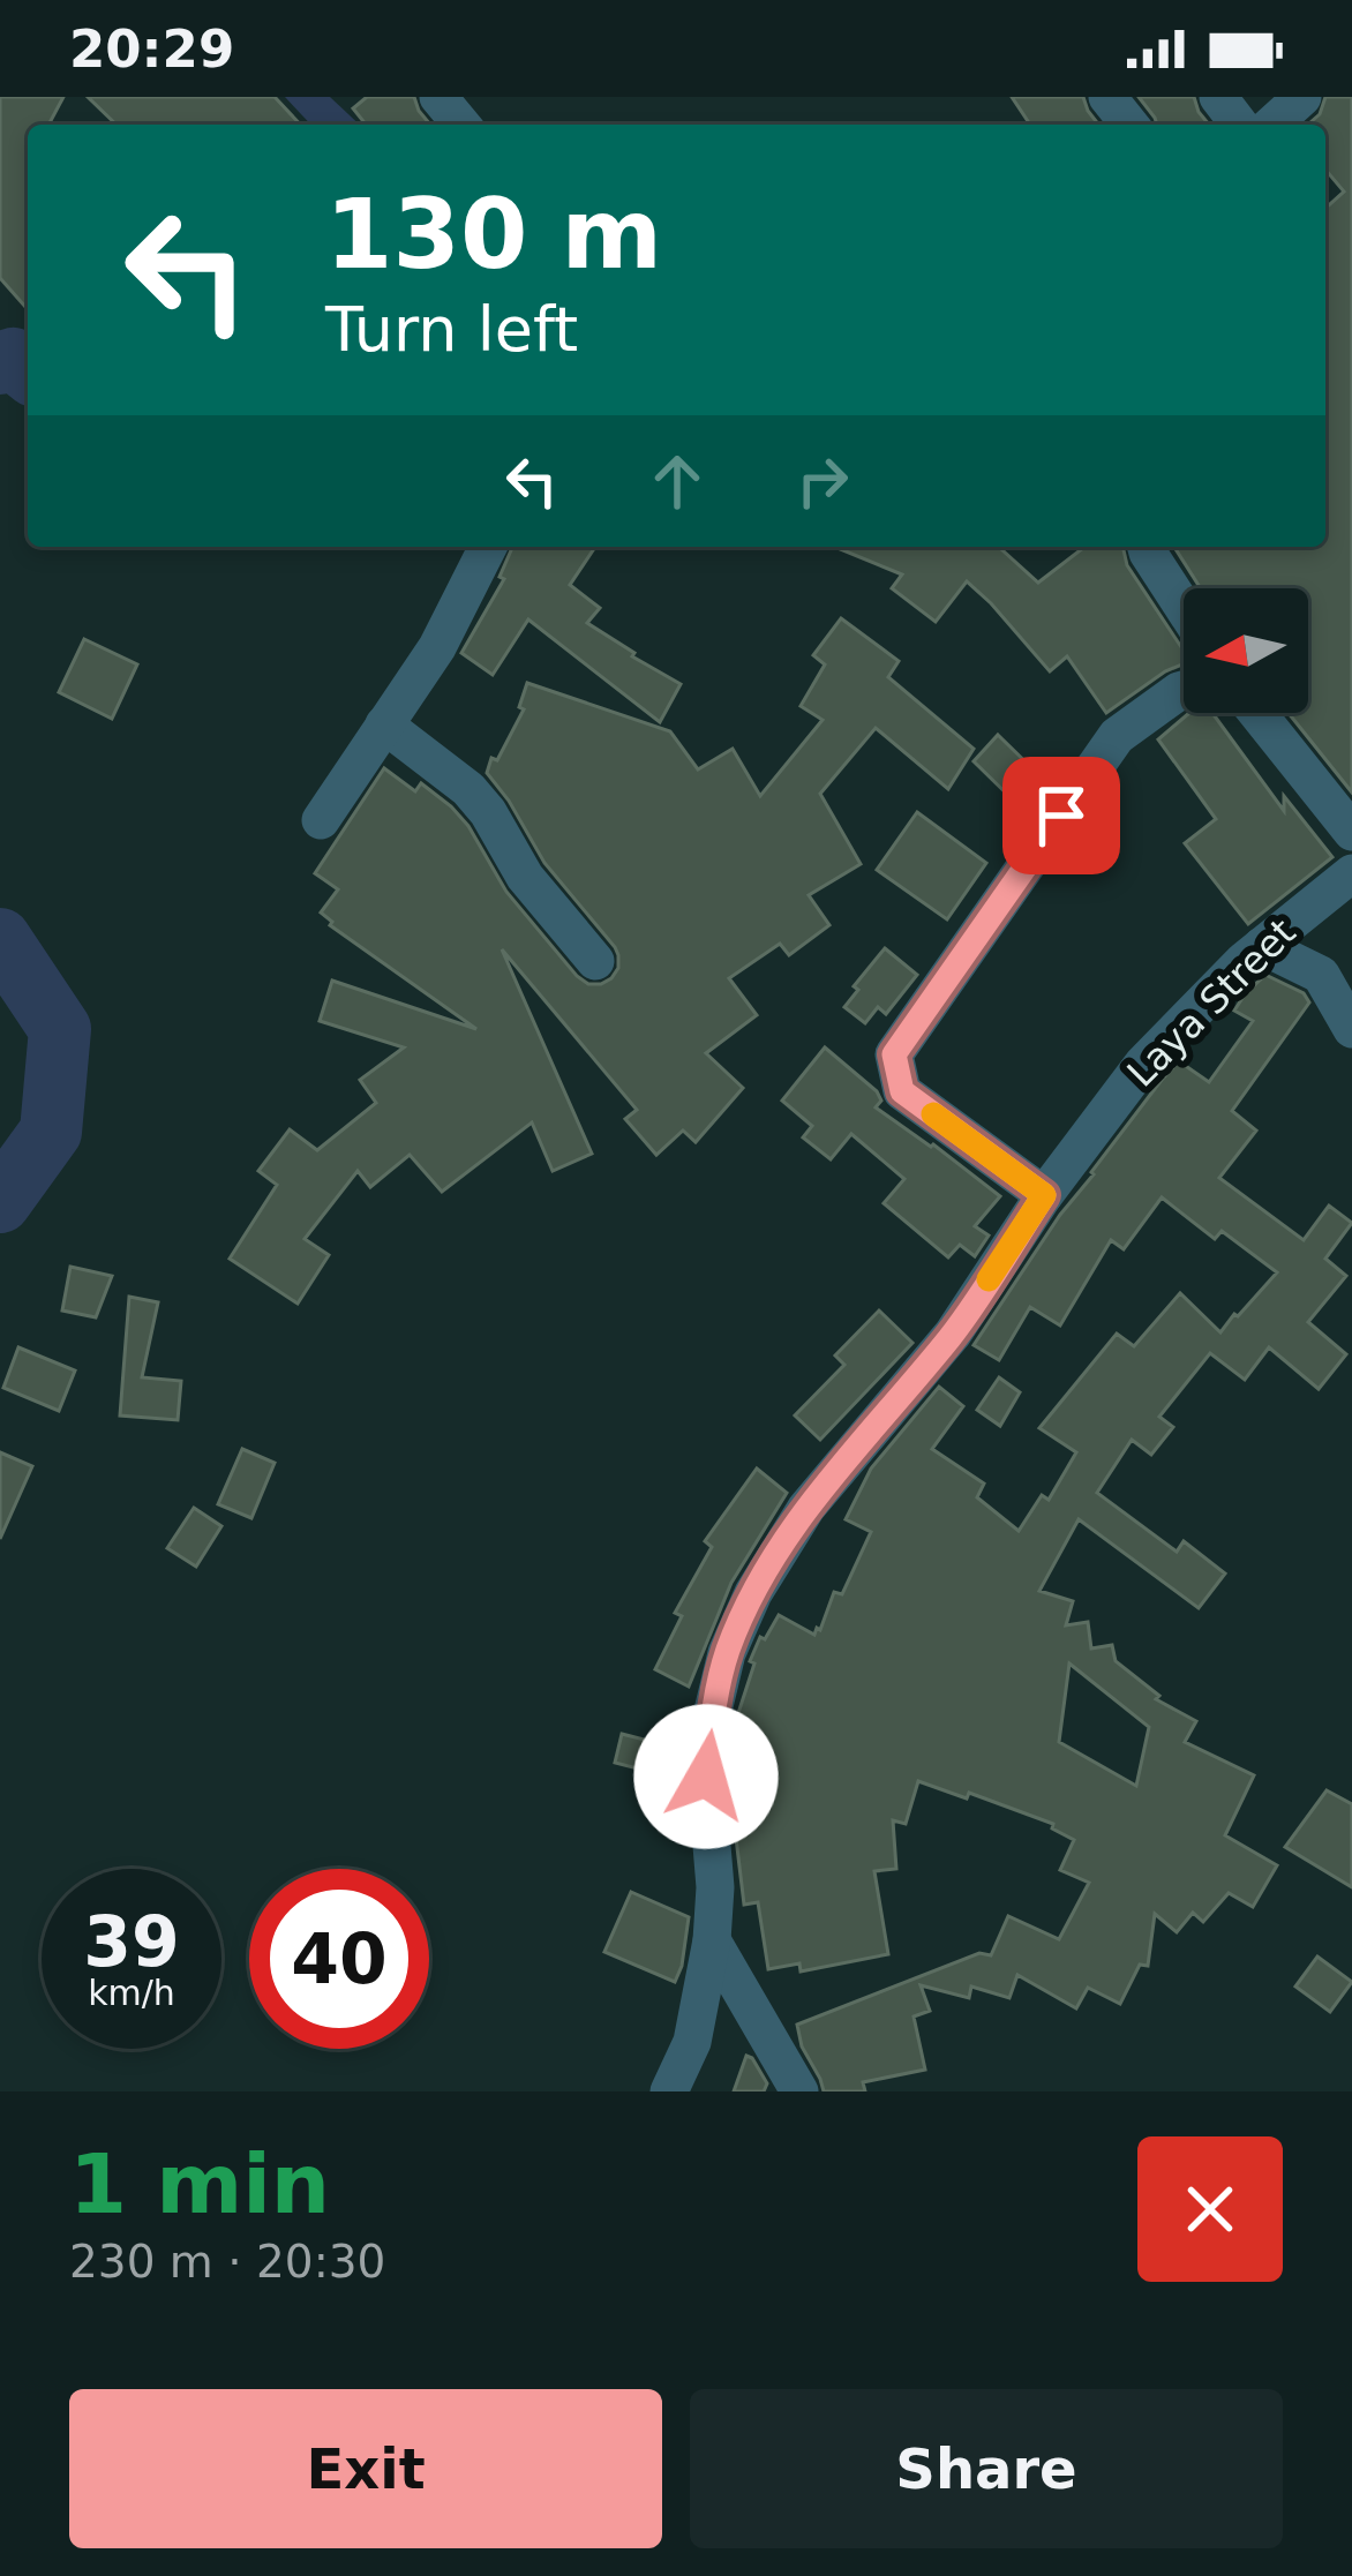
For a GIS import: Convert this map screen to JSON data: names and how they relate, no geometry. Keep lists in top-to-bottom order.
{
  "streets": {
    "street": ["Laya Street"]
  },
  "north": "left",
  "page": {
    "status": "20:29",
    "turn": ["130 m", "Turn left"],
    "speed": "39 km/h",
    "limit": "40",
    "heading": ["1 min", "230 m · 20:30"],
    "buttons": ["Exit", "Share"]
  }
}
